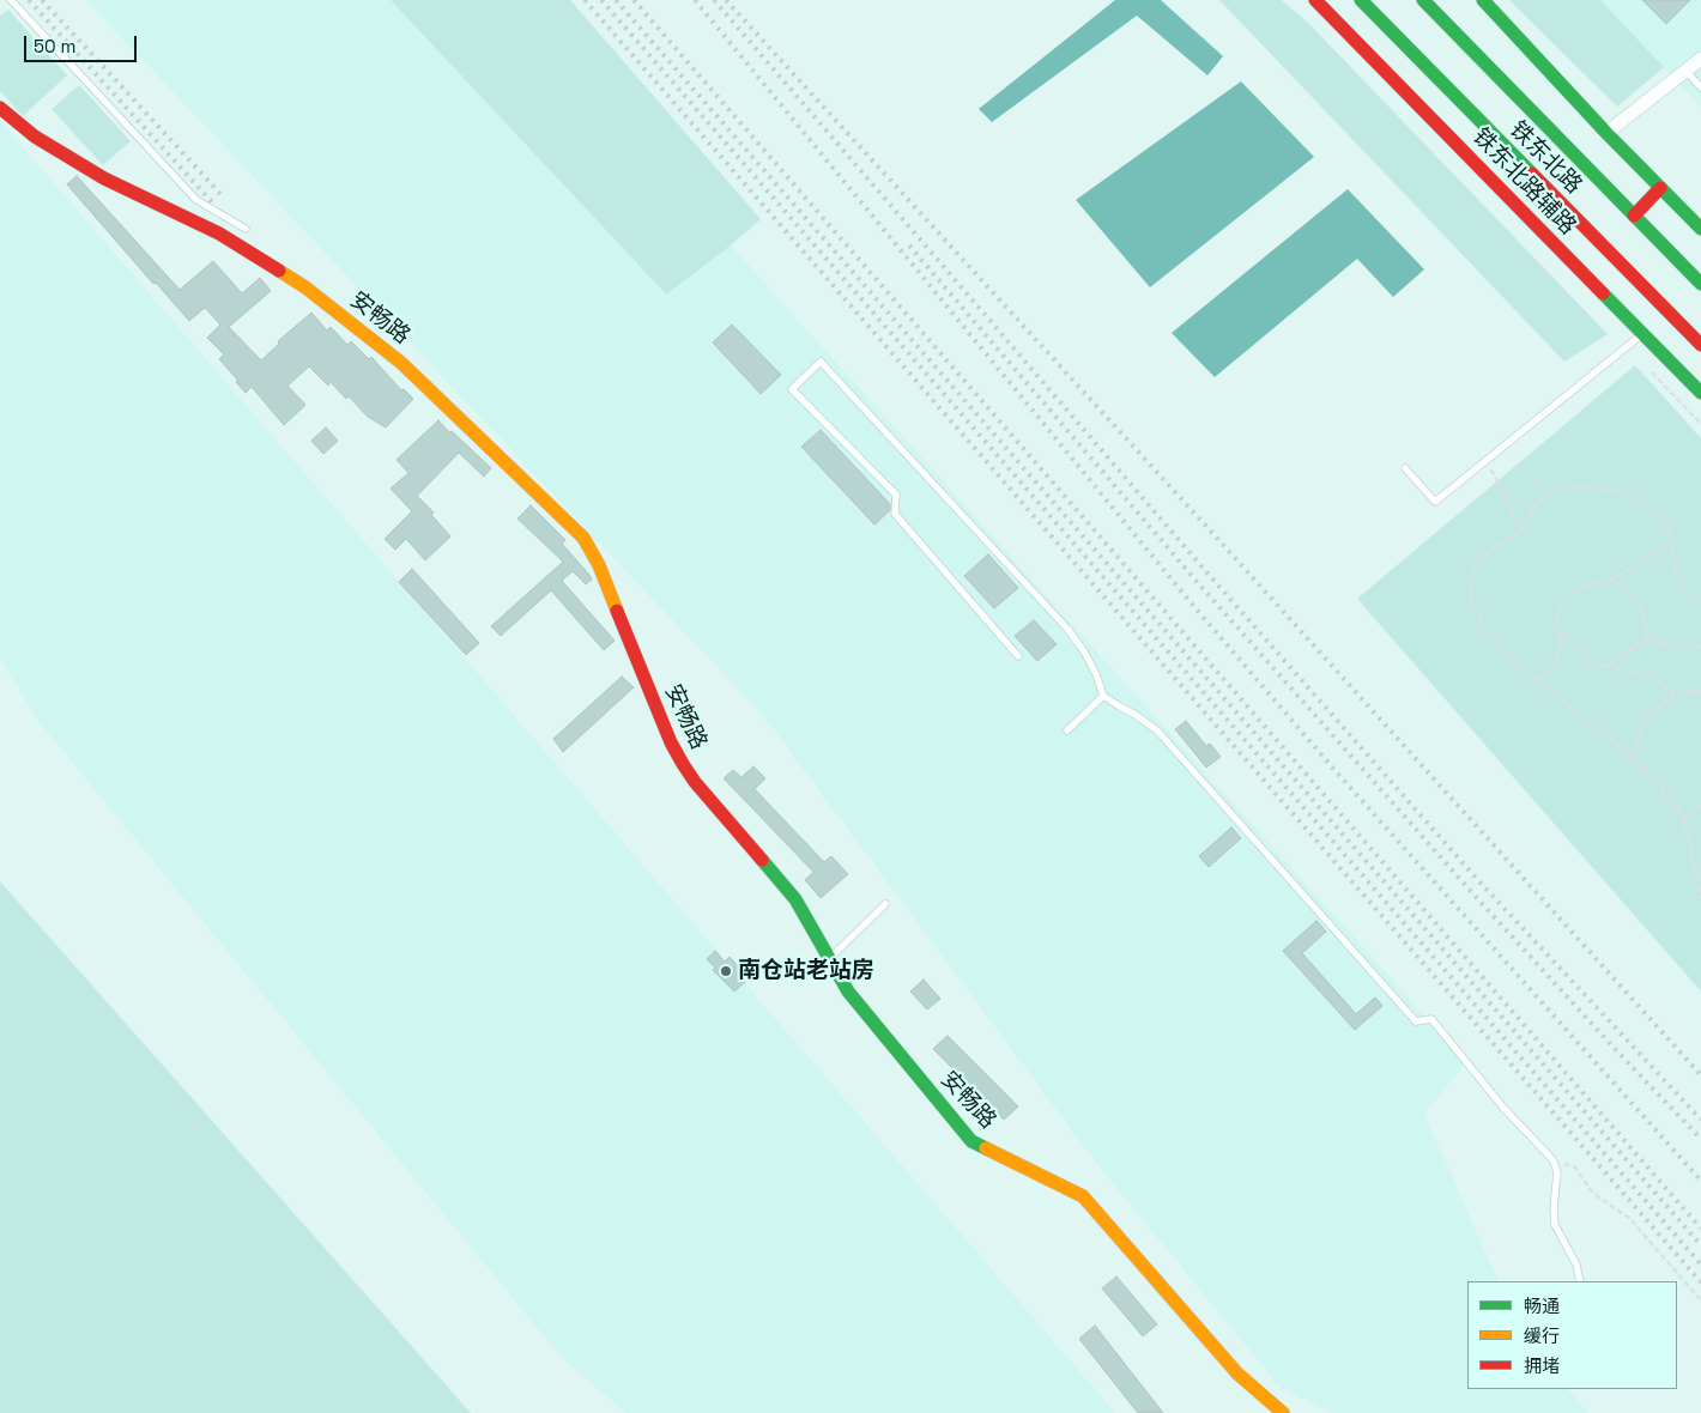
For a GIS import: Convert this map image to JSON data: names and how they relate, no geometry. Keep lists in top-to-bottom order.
{
  "streets": {
    "main road": ["铁东北路", "铁东北路辅路", "安畅路"]
  },
  "places": ["南仓站老站房"],
  "legend": ["畅通", "缓行", "拥堵"],
  "scale_bar": "50 m"
}
